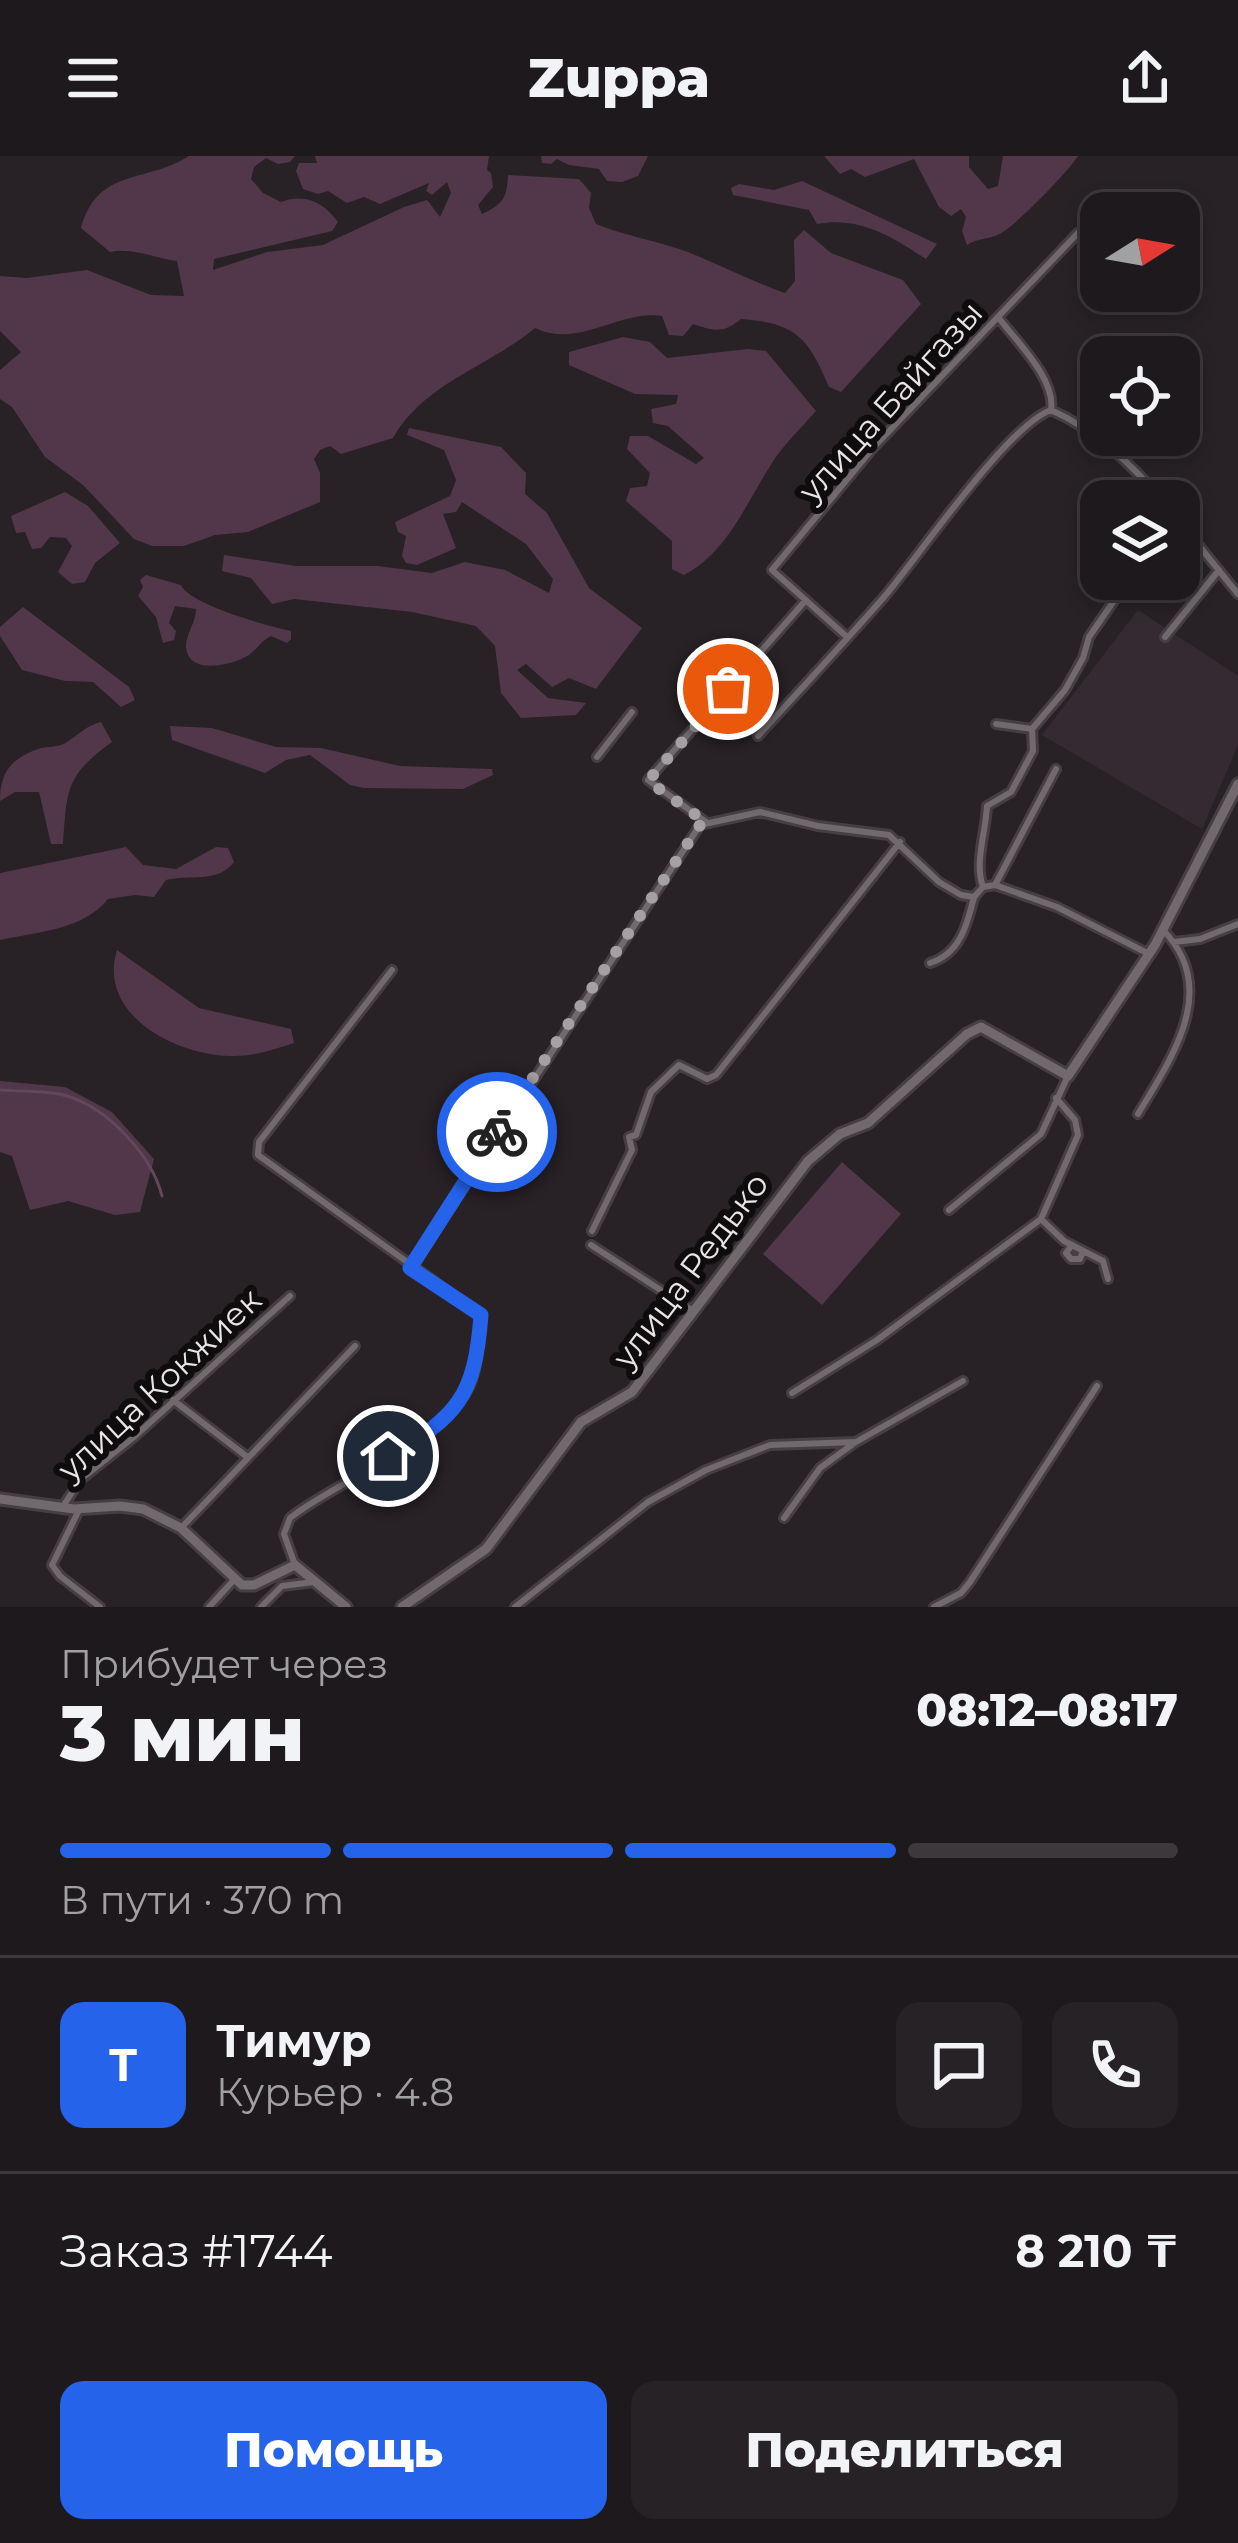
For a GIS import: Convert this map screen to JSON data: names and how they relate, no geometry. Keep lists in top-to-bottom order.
{
  "streets": {
    "street": ["улица Байгазы", "улица Редько", "улица Кокжиек"]
  },
  "north": "right",
  "page": {
    "header": "Zuppa",
    "heading": ["3 мин", "Прибудет через", "08:12–08:17"],
    "panel": [
      "Тимур",
      "Курьер · 4.8",
      "Заказ #1744",
      "8 210 ₸"
    ],
    "bar": "В пути · 370 m",
    "round": "Т",
    "buttons": ["Помощь", "Поделиться"]
  }
}
